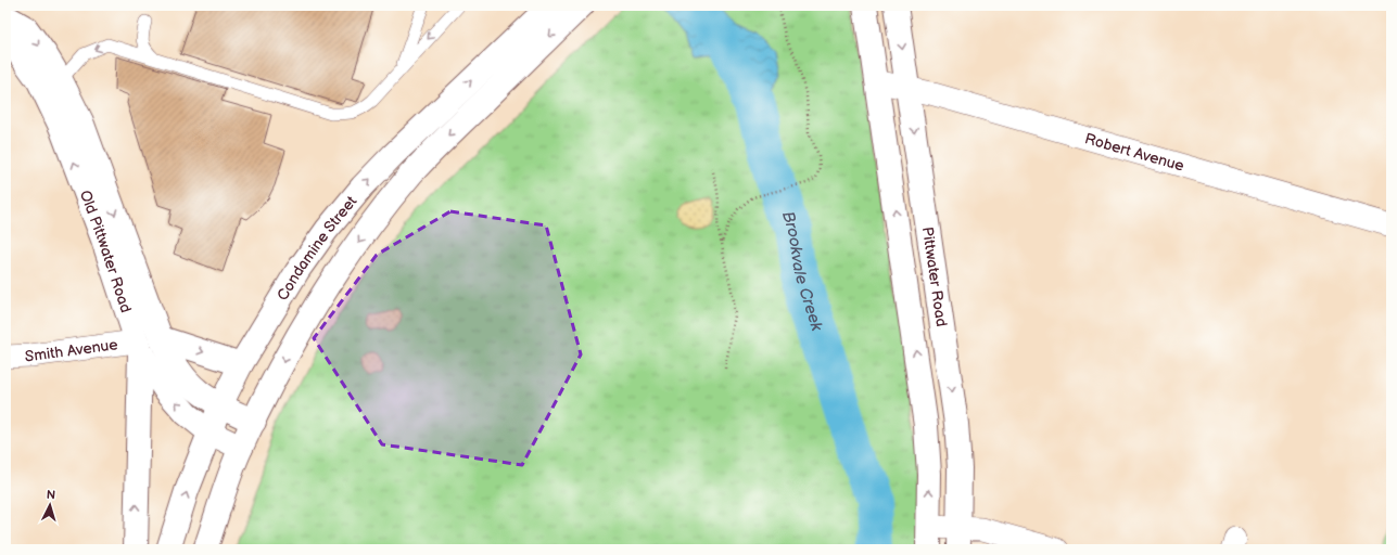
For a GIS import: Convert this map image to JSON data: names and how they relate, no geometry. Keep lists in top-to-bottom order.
{
  "streets": {
    "main road": ["Condamine Street", "Old Pittwater Road", "Pittwater Road"],
    "street": ["Robert Avenue", "Smith Avenue"]
  },
  "crossings": [
    ["Robert Avenue", "Pittwater Road"],
    ["Condamine Street", "Old Pittwater Road"],
    ["Old Pittwater Road", "Smith Avenue"]
  ],
  "water": ["Brookvale Creek"],
  "north": "top"
}
